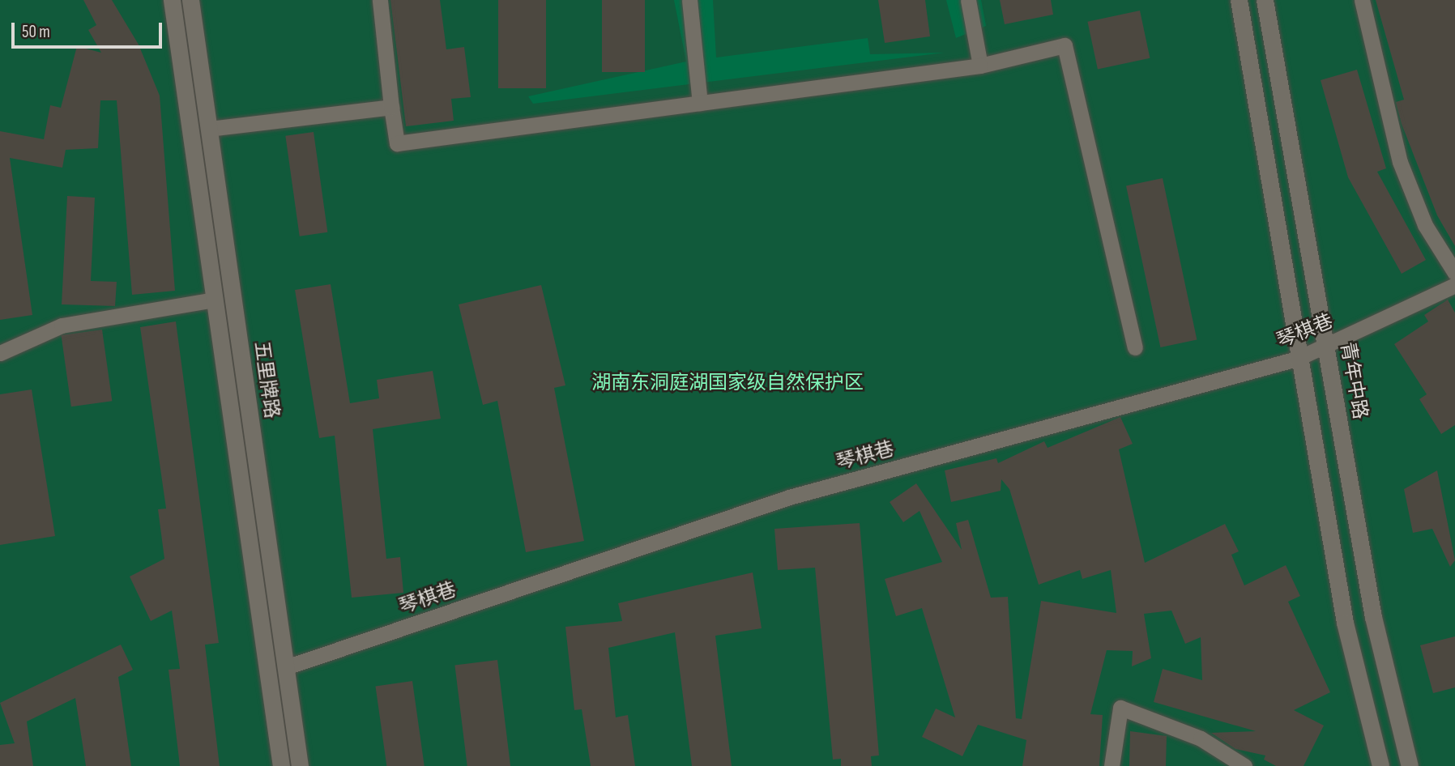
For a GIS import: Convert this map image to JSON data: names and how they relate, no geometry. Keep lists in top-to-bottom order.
{
  "streets": {
    "main road": ["五里牌路", "青年中路"],
    "street": ["琴棋巷"]
  },
  "crossings": [
    ["琴棋巷", "五里牌路"],
    ["琴棋巷", "青年中路"]
  ],
  "parks": ["湖南东洞庭湖国家级自然保护区"],
  "scale_bar": "50 m"
}
